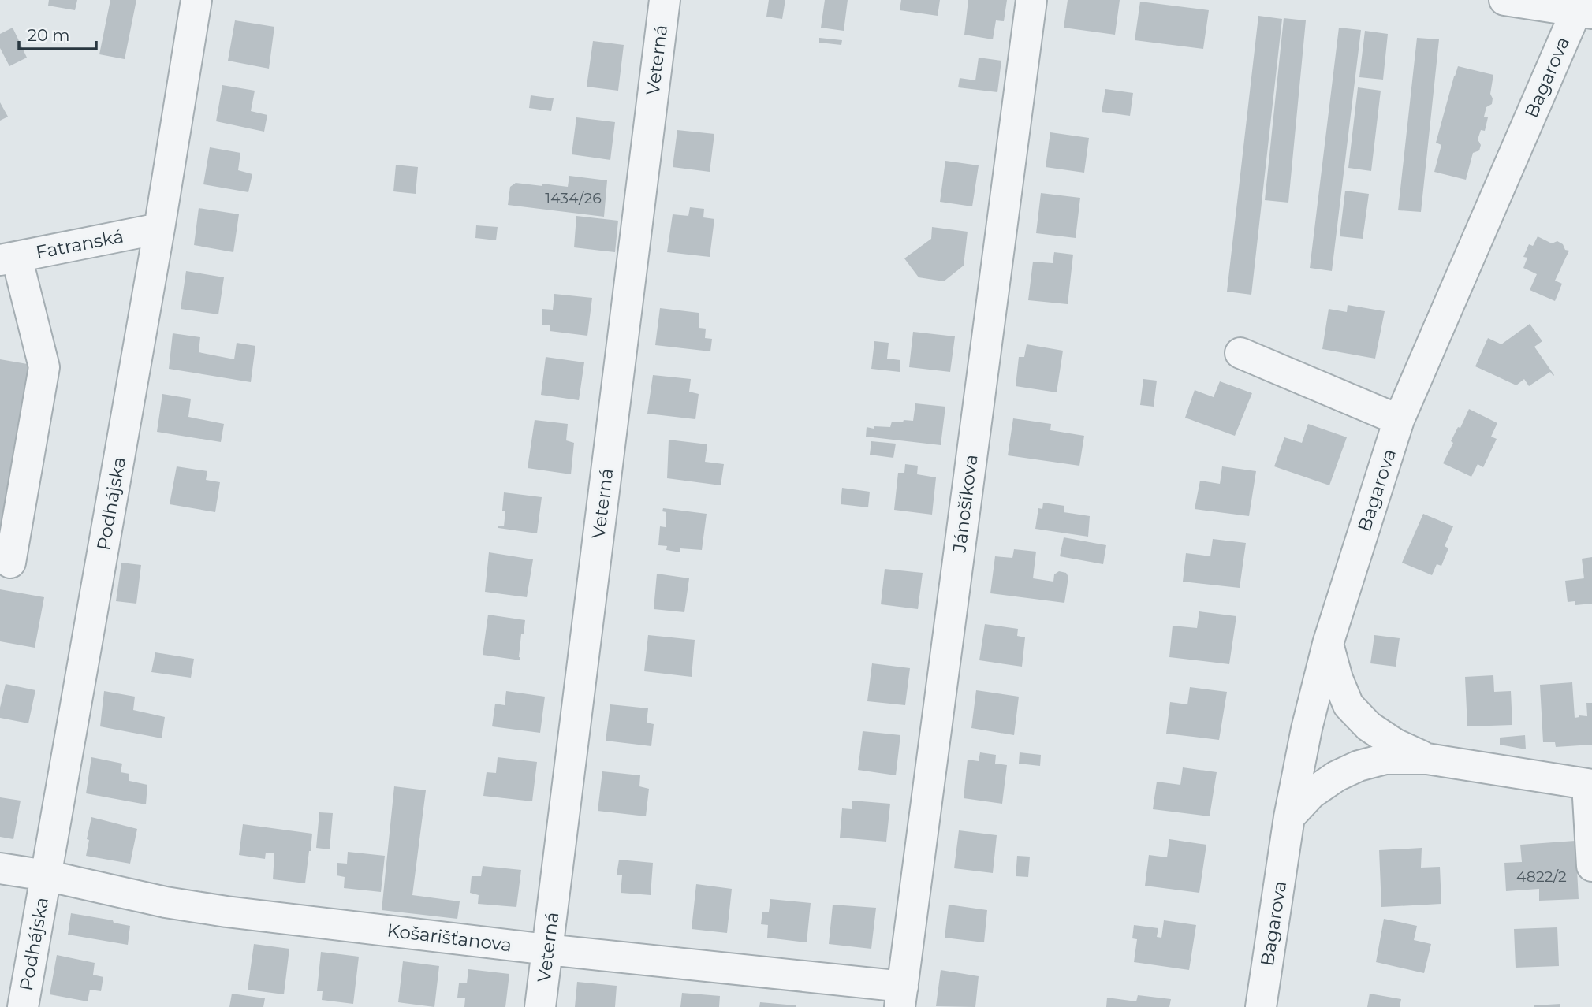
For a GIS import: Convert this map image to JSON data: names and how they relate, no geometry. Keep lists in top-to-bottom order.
{
  "streets": {
    "street": [
      "Veterná",
      "Bagarova",
      "Fatranská",
      "Podhájska",
      "Jánošíkova",
      "Košarišťanova"
    ]
  },
  "crossings": [
    ["Veterná", "Košarišťanova"],
    ["Fatranská", "Podhájska"],
    ["Podhájska", "Košarišťanova"],
    ["Jánošíkova", "Košarišťanova"]
  ],
  "house_numbers": ["1434/26", "4822/2"],
  "scale_bar": "20 m"
}
